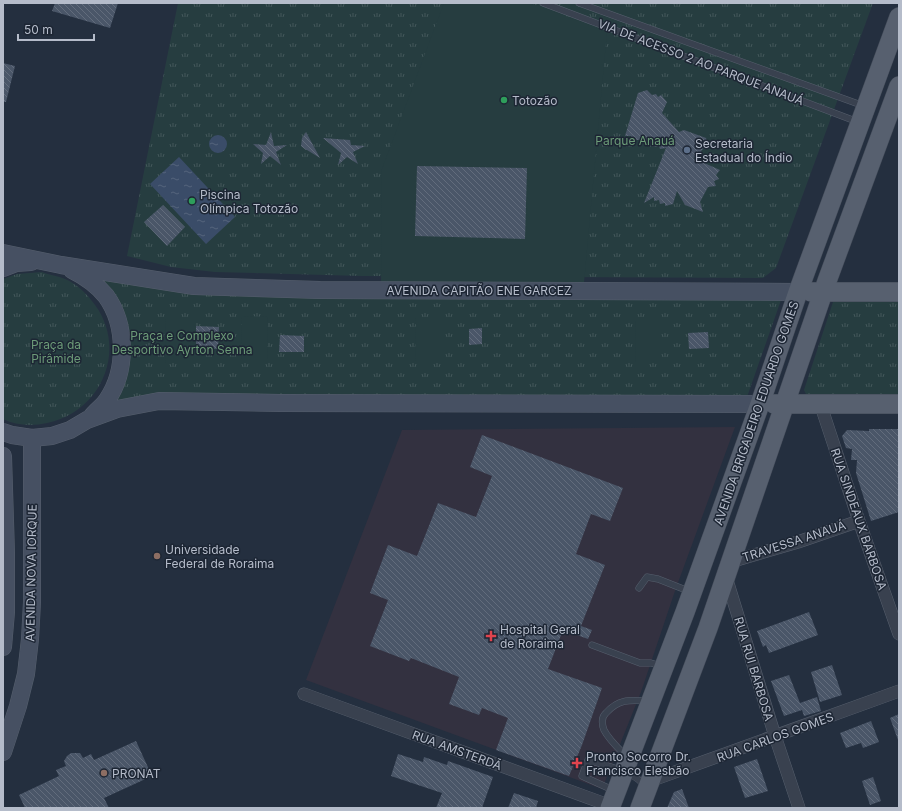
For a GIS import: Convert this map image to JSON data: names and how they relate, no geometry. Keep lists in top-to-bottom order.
{
  "streets": {
    "main road": ["AVENIDA CAPITÃO ENE GARCEZ", "AVENIDA BRIGADEIRO EDUARDO GOMES"],
    "street": [
      "RUA SINDEAUX BARBOSA",
      "TRAVESSA ANAUÁ",
      "AVENIDA NOVA IORQUE",
      "RUA RUI BARBOSA",
      "RUA CARLOS GOMES",
      "RUA AMSTERDÃ"
    ],
    "lane": ["VIA DE ACESSO 2 AO PARQUE ANAUÁ"]
  },
  "crossings": [
    ["VIA DE ACESSO 2 AO PARQUE ANAUÁ", "AVENIDA BRIGADEIRO EDUARDO GOMES"],
    ["AVENIDA CAPITÃO ENE GARCEZ", "AVENIDA BRIGADEIRO EDUARDO GOMES"],
    ["AVENIDA CAPITÃO ENE GARCEZ", "RUA SINDEAUX BARBOSA"],
    ["AVENIDA CAPITÃO ENE GARCEZ", "AVENIDA NOVA IORQUE"],
    ["AVENIDA BRIGADEIRO EDUARDO GOMES", "TRAVESSA ANAUÁ"],
    ["AVENIDA BRIGADEIRO EDUARDO GOMES", "RUA RUI BARBOSA"],
    ["AVENIDA BRIGADEIRO EDUARDO GOMES", "RUA CARLOS GOMES"],
    ["AVENIDA BRIGADEIRO EDUARDO GOMES", "RUA AMSTERDÃ"],
    ["RUA SINDEAUX BARBOSA", "TRAVESSA ANAUÁ"],
    ["TRAVESSA ANAUÁ", "RUA RUI BARBOSA"],
    ["RUA RUI BARBOSA", "RUA CARLOS GOMES"]
  ],
  "parks": ["Parque Anauá", "Praça e Complexo Desportivo Ayrton Senna", "Praça da Pirâmide"],
  "places": {
    "other": [
      "Totozão",
      "Secretaria Estadual do Índio",
      "Piscina Olímpica Totozão",
      "Universidade Federal de Roraima",
      "PRONAT"
    ],
    "health": ["Hospital Geral de Roraima", "Pronto Socorro Dr. Francisco Elesbão"]
  },
  "scale_bar": "50 m"
}
